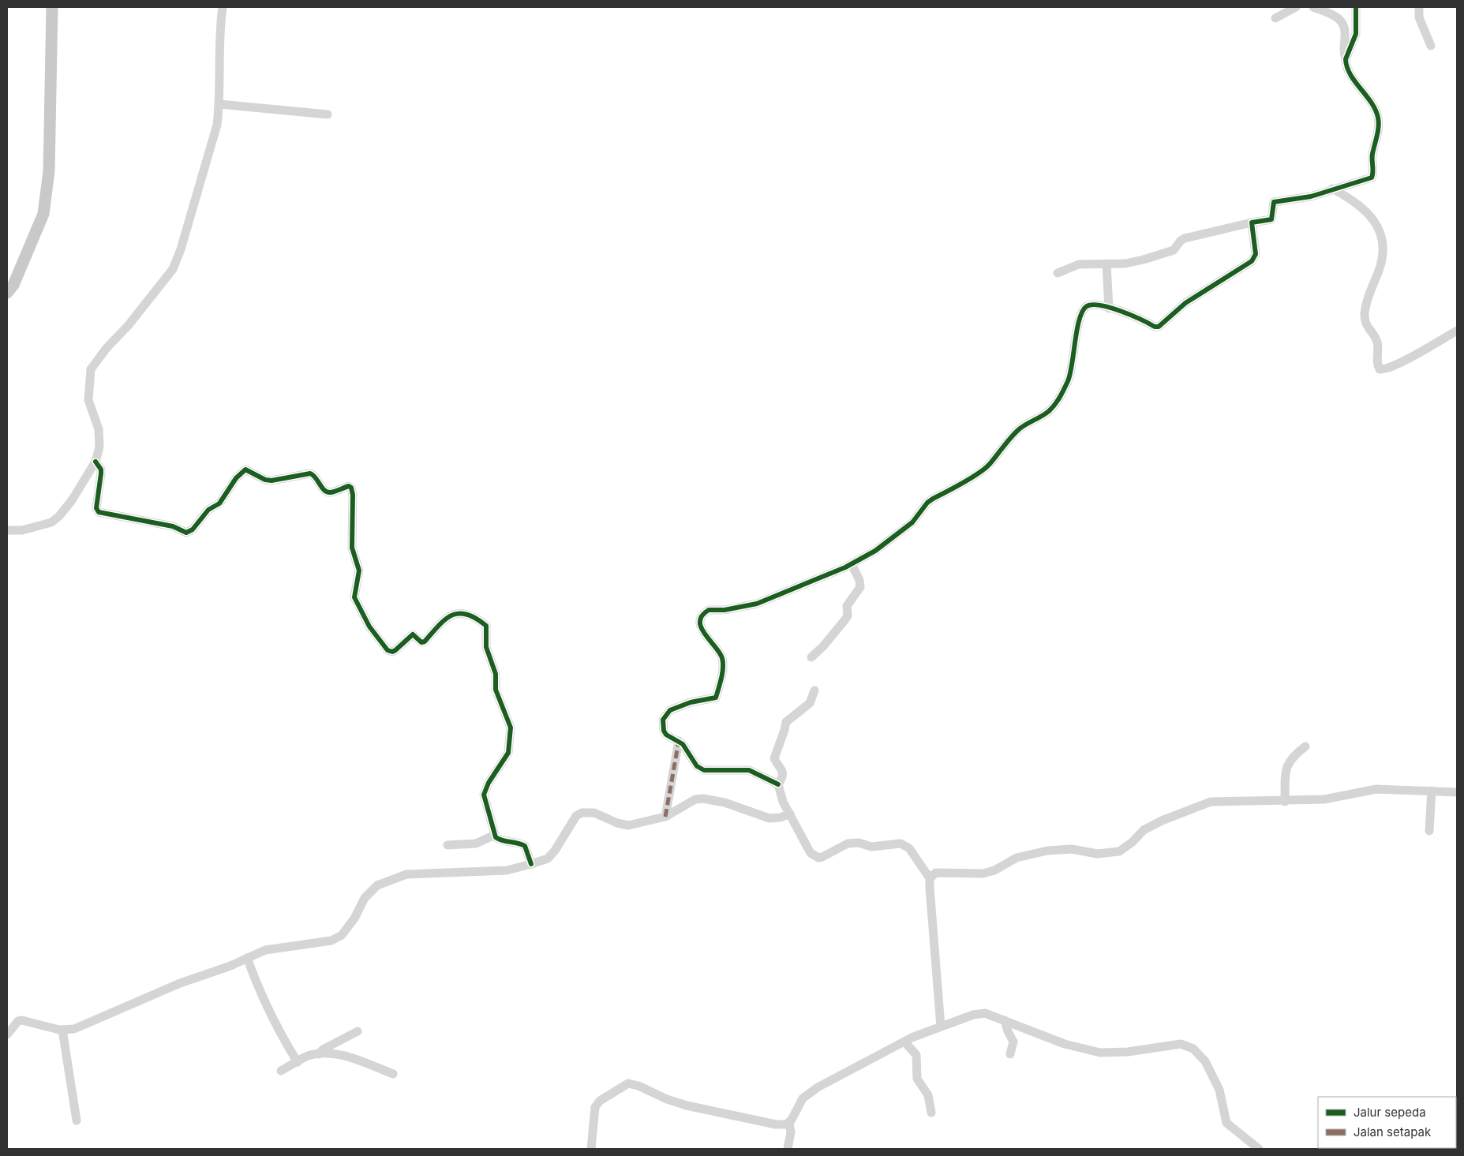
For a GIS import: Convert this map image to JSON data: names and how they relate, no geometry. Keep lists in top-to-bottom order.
{
  "legend": ["Jalur sepeda", "Jalan setapak"]
}
